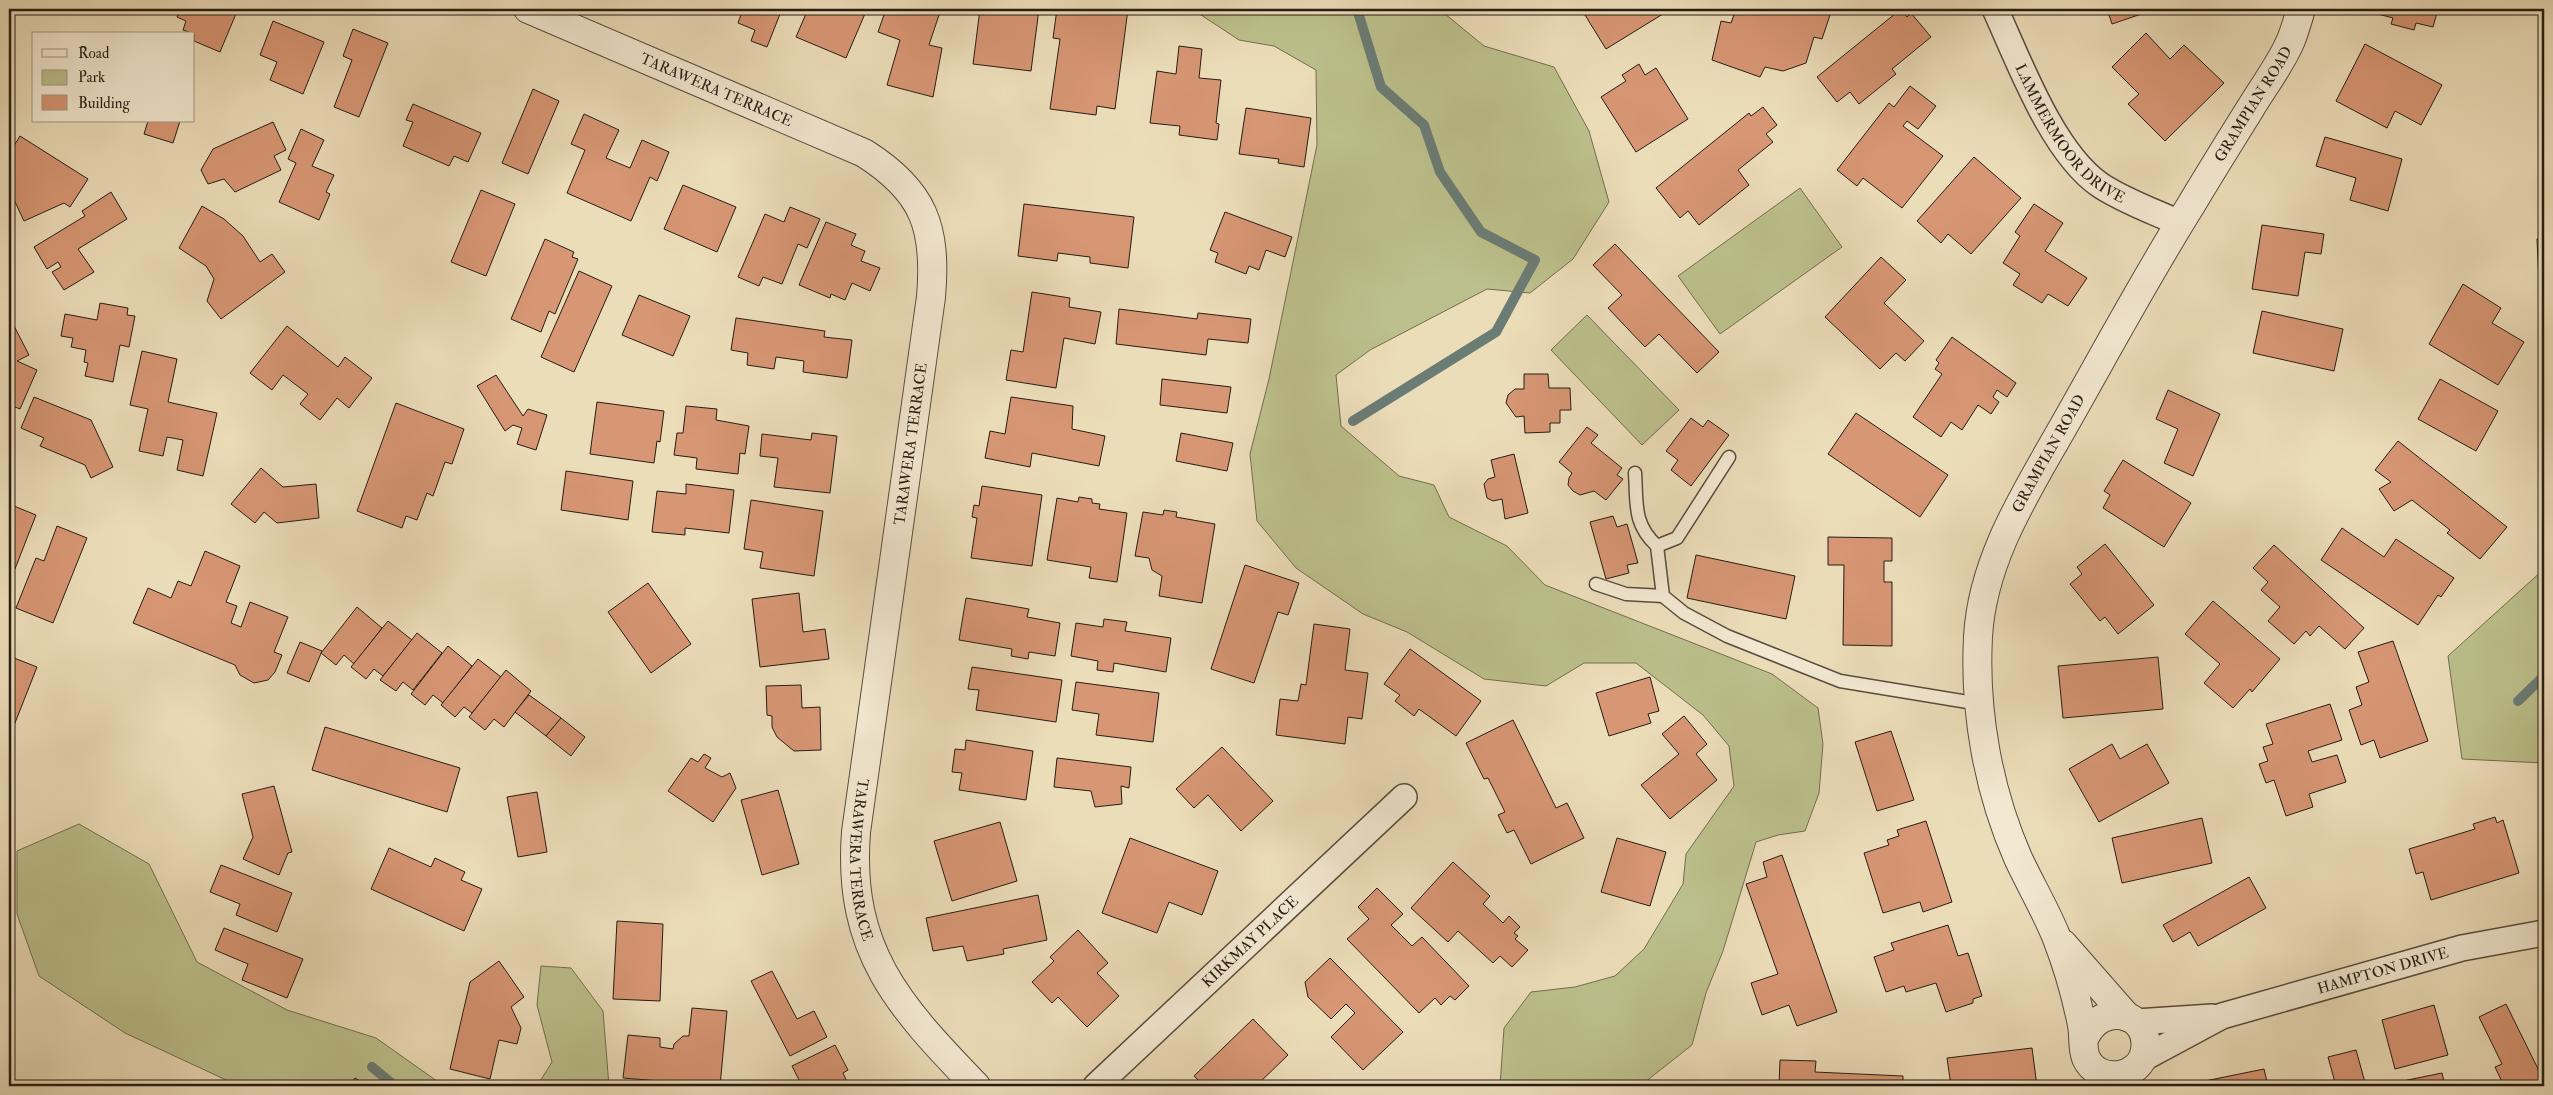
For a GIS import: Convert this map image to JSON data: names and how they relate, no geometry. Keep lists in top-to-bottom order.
{
  "streets": {
    "street": [
      "TARAWERA TERRACE",
      "GRAMPIAN ROAD",
      "LAMMERMOOR DRIVE",
      "KIRKMAY PLACE",
      "HAMPTON DRIVE"
    ]
  },
  "crossings": [
    ["GRAMPIAN ROAD", "LAMMERMOOR DRIVE"],
    ["GRAMPIAN ROAD", "HAMPTON DRIVE"]
  ],
  "legend": ["Road", "Park", "Building"]
}
